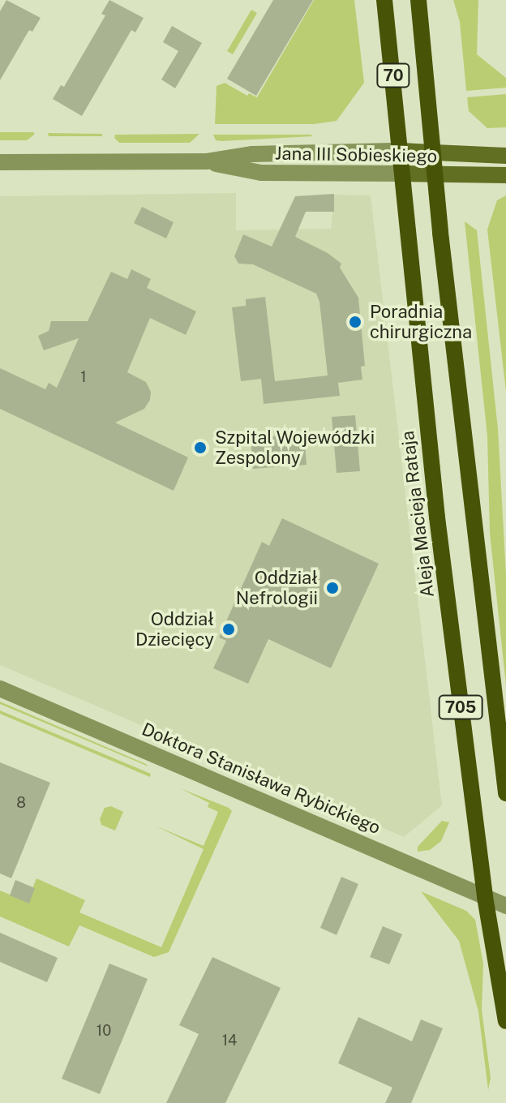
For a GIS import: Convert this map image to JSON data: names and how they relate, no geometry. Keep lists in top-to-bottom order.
{
  "streets": {
    "main road": [
      "70",
      "Jana III Sobieskiego",
      "Aleja Macieja Rataja",
      "705"
    ],
    "street": ["Doktora Stanisława Rybickiego"]
  },
  "crossings": [
    ["70", "Jana III Sobieskiego"],
    ["70", "705"],
    ["Jana III Sobieskiego", "Aleja Macieja Rataja"],
    ["Jana III Sobieskiego", "705"],
    ["Aleja Macieja Rataja", "Doktora Stanisława Rybickiego"]
  ],
  "places": [
    "Poradnia chirurgiczna",
    "Szpital Wojewódzki Zespolony",
    "Oddział Nefrologii",
    "Oddział Dziecięcy"
  ],
  "house_numbers": [
    "1",
    "8",
    "10",
    "14"
  ]
}
